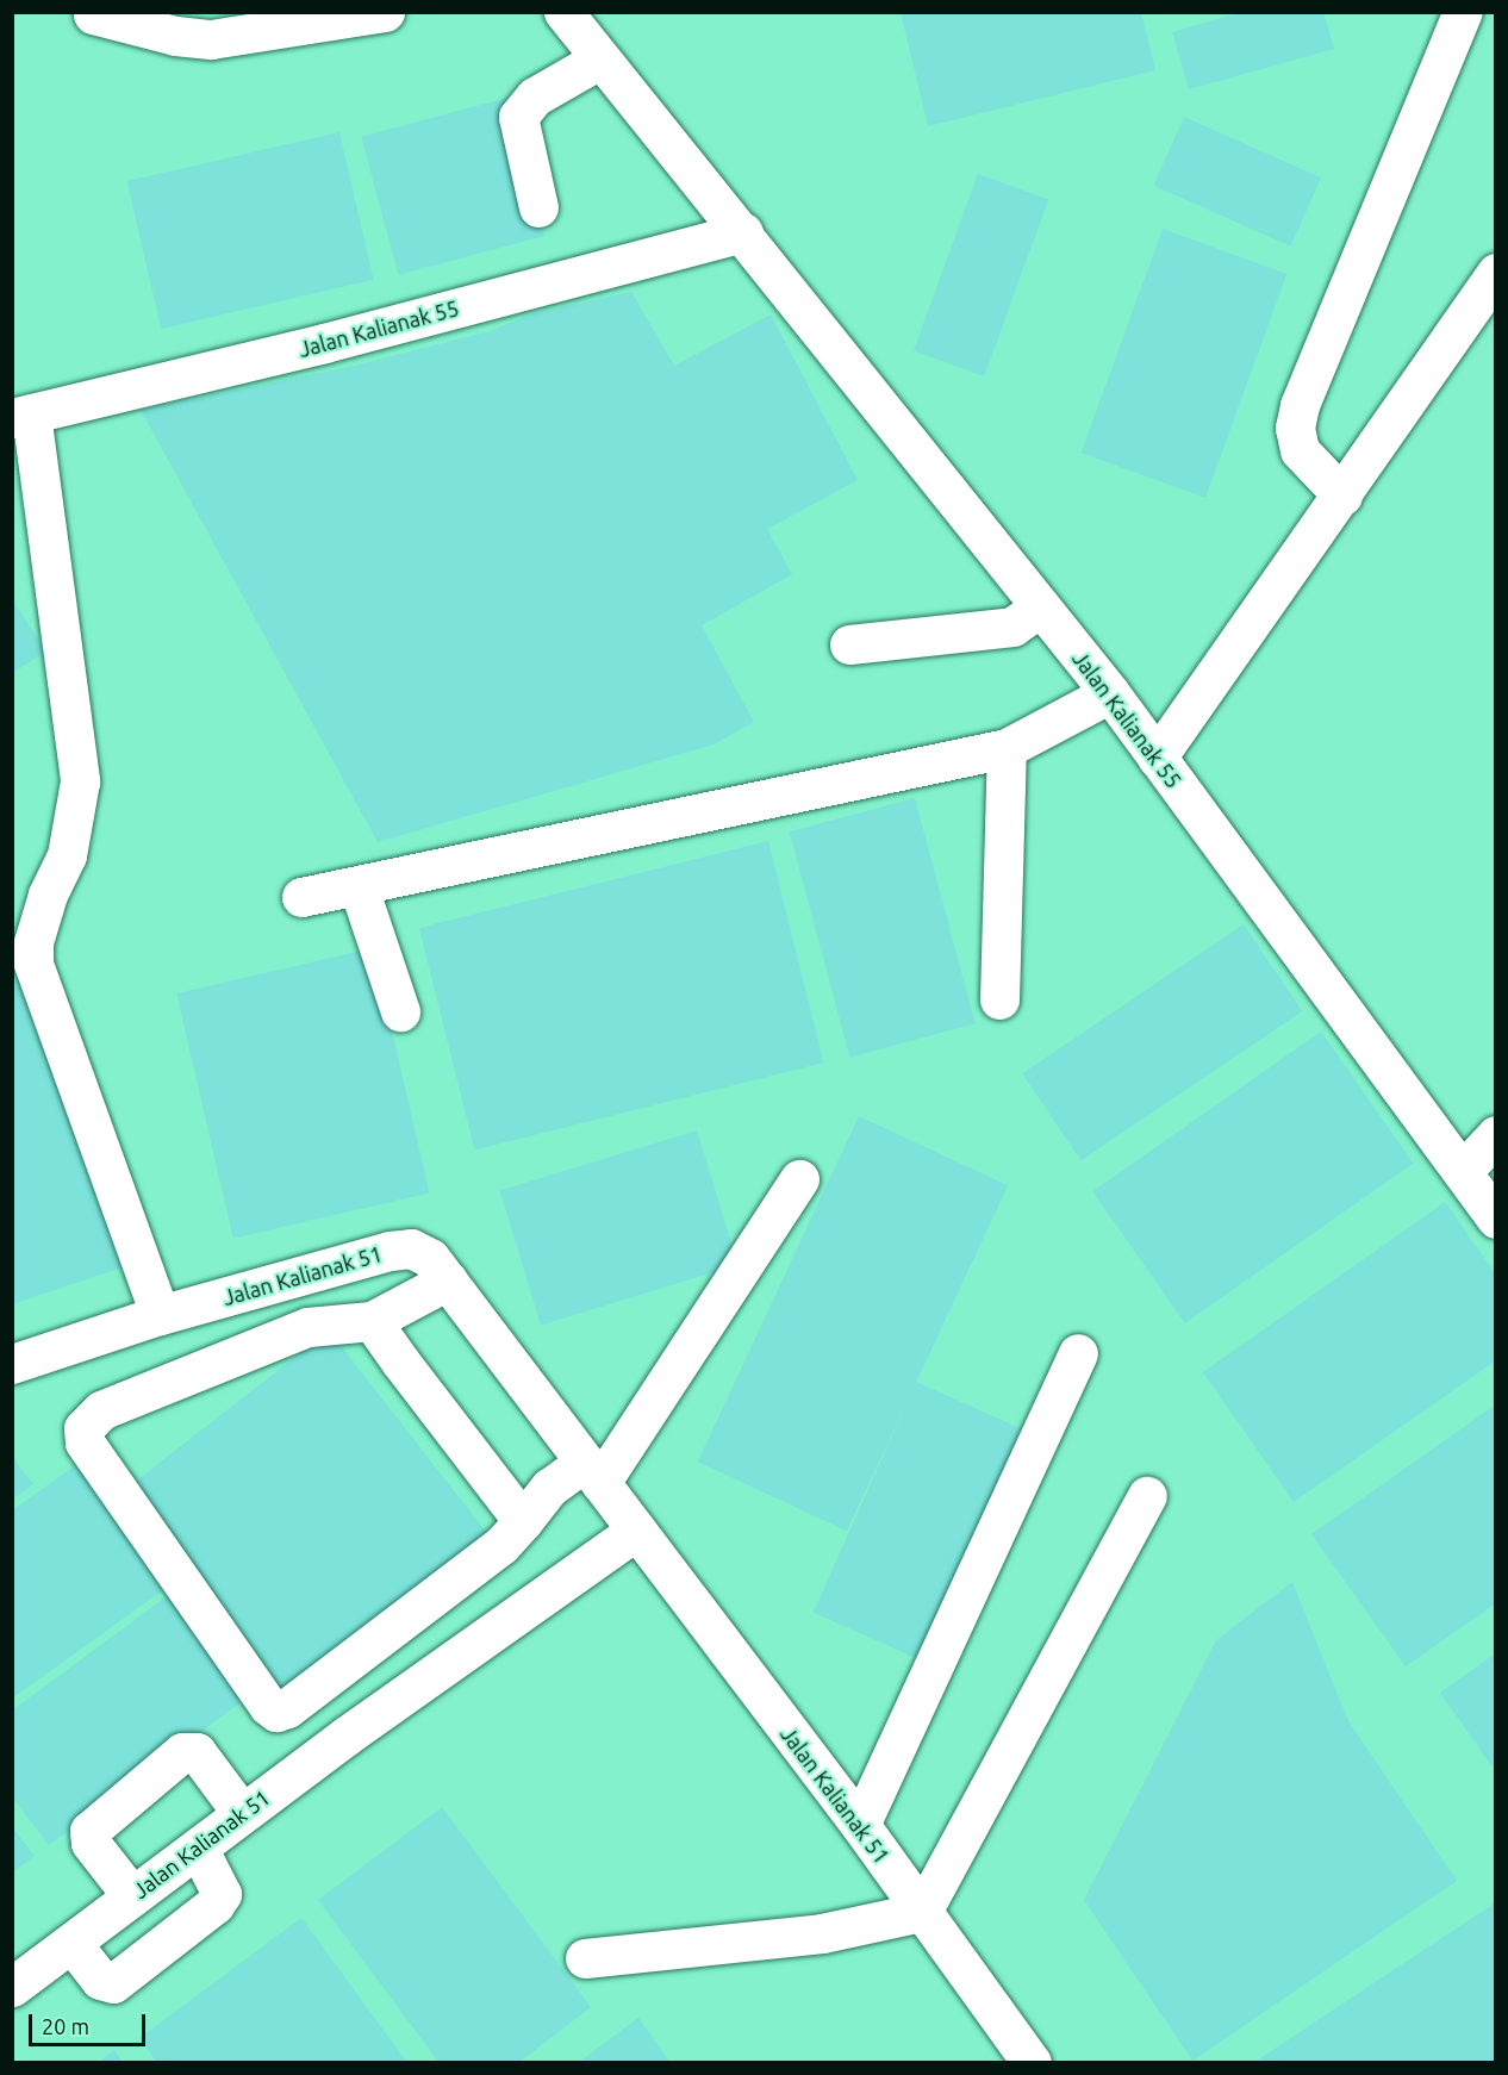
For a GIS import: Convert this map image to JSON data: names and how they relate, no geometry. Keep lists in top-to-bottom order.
{
  "streets": {
    "lane": ["Jalan Kalianak 55", "Jalan Kalianak 51"]
  },
  "scale_bar": "20 m"
}
